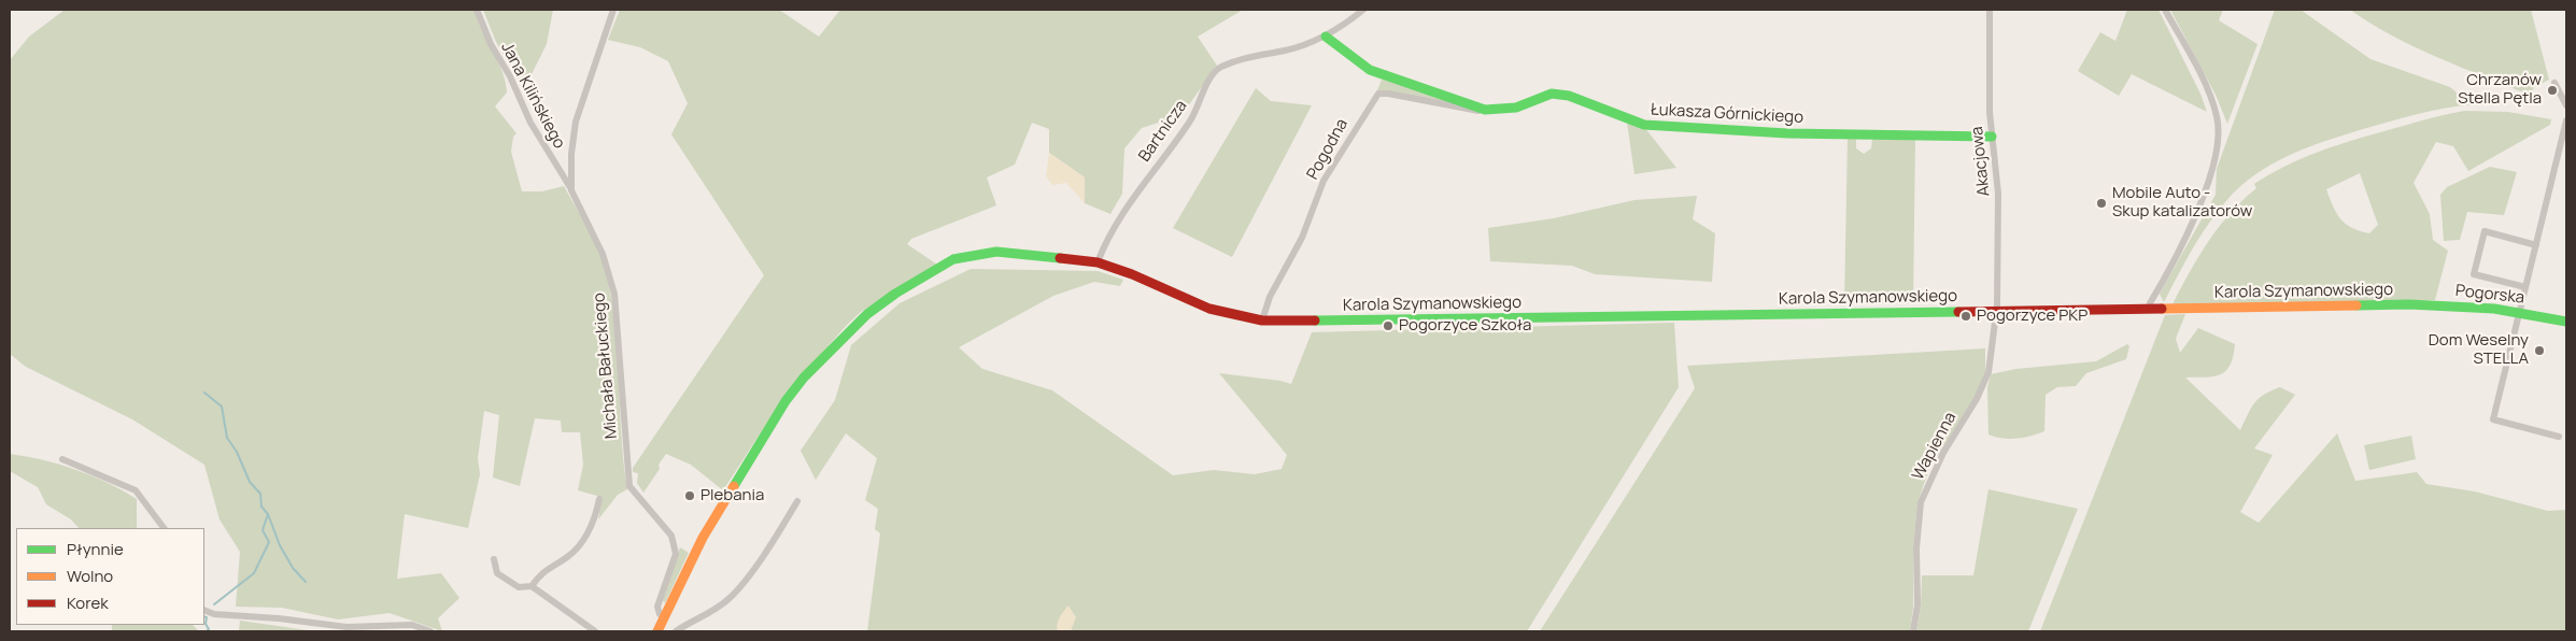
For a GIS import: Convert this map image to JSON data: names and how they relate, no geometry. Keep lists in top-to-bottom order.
{
  "streets": {
    "street": [
      "Jana Kilińskiego",
      "Łukasza Górnickiego",
      "Bartnicza",
      "Pogodna",
      "Akacjowa",
      "Karola Szymanowskiego",
      "Pogorska",
      "Michała Bałuckiego",
      "Wapienna"
    ]
  },
  "crossings": [
    ["Jana Kilińskiego", "Michała Bałuckiego"],
    ["Łukasza Górnickiego", "Bartnicza"],
    ["Łukasza Górnickiego", "Pogodna"],
    ["Łukasza Górnickiego", "Akacjowa"],
    ["Bartnicza", "Karola Szymanowskiego"],
    ["Pogodna", "Karola Szymanowskiego"],
    ["Akacjowa", "Karola Szymanowskiego"],
    ["Akacjowa", "Wapienna"],
    ["Karola Szymanowskiego", "Pogorska"],
    ["Karola Szymanowskiego", "Michała Bałuckiego"],
    ["Karola Szymanowskiego", "Wapienna"]
  ],
  "places": [
    "Chrzanów Stella Pętla",
    "Mobile Auto - Skup katalizatorów",
    "Pogorzyce PKP",
    "Pogorzyce Szkoła",
    "Dom Weselny STELLA",
    "Plebania"
  ],
  "legend": ["Płynnie", "Wolno", "Korek"]
}
